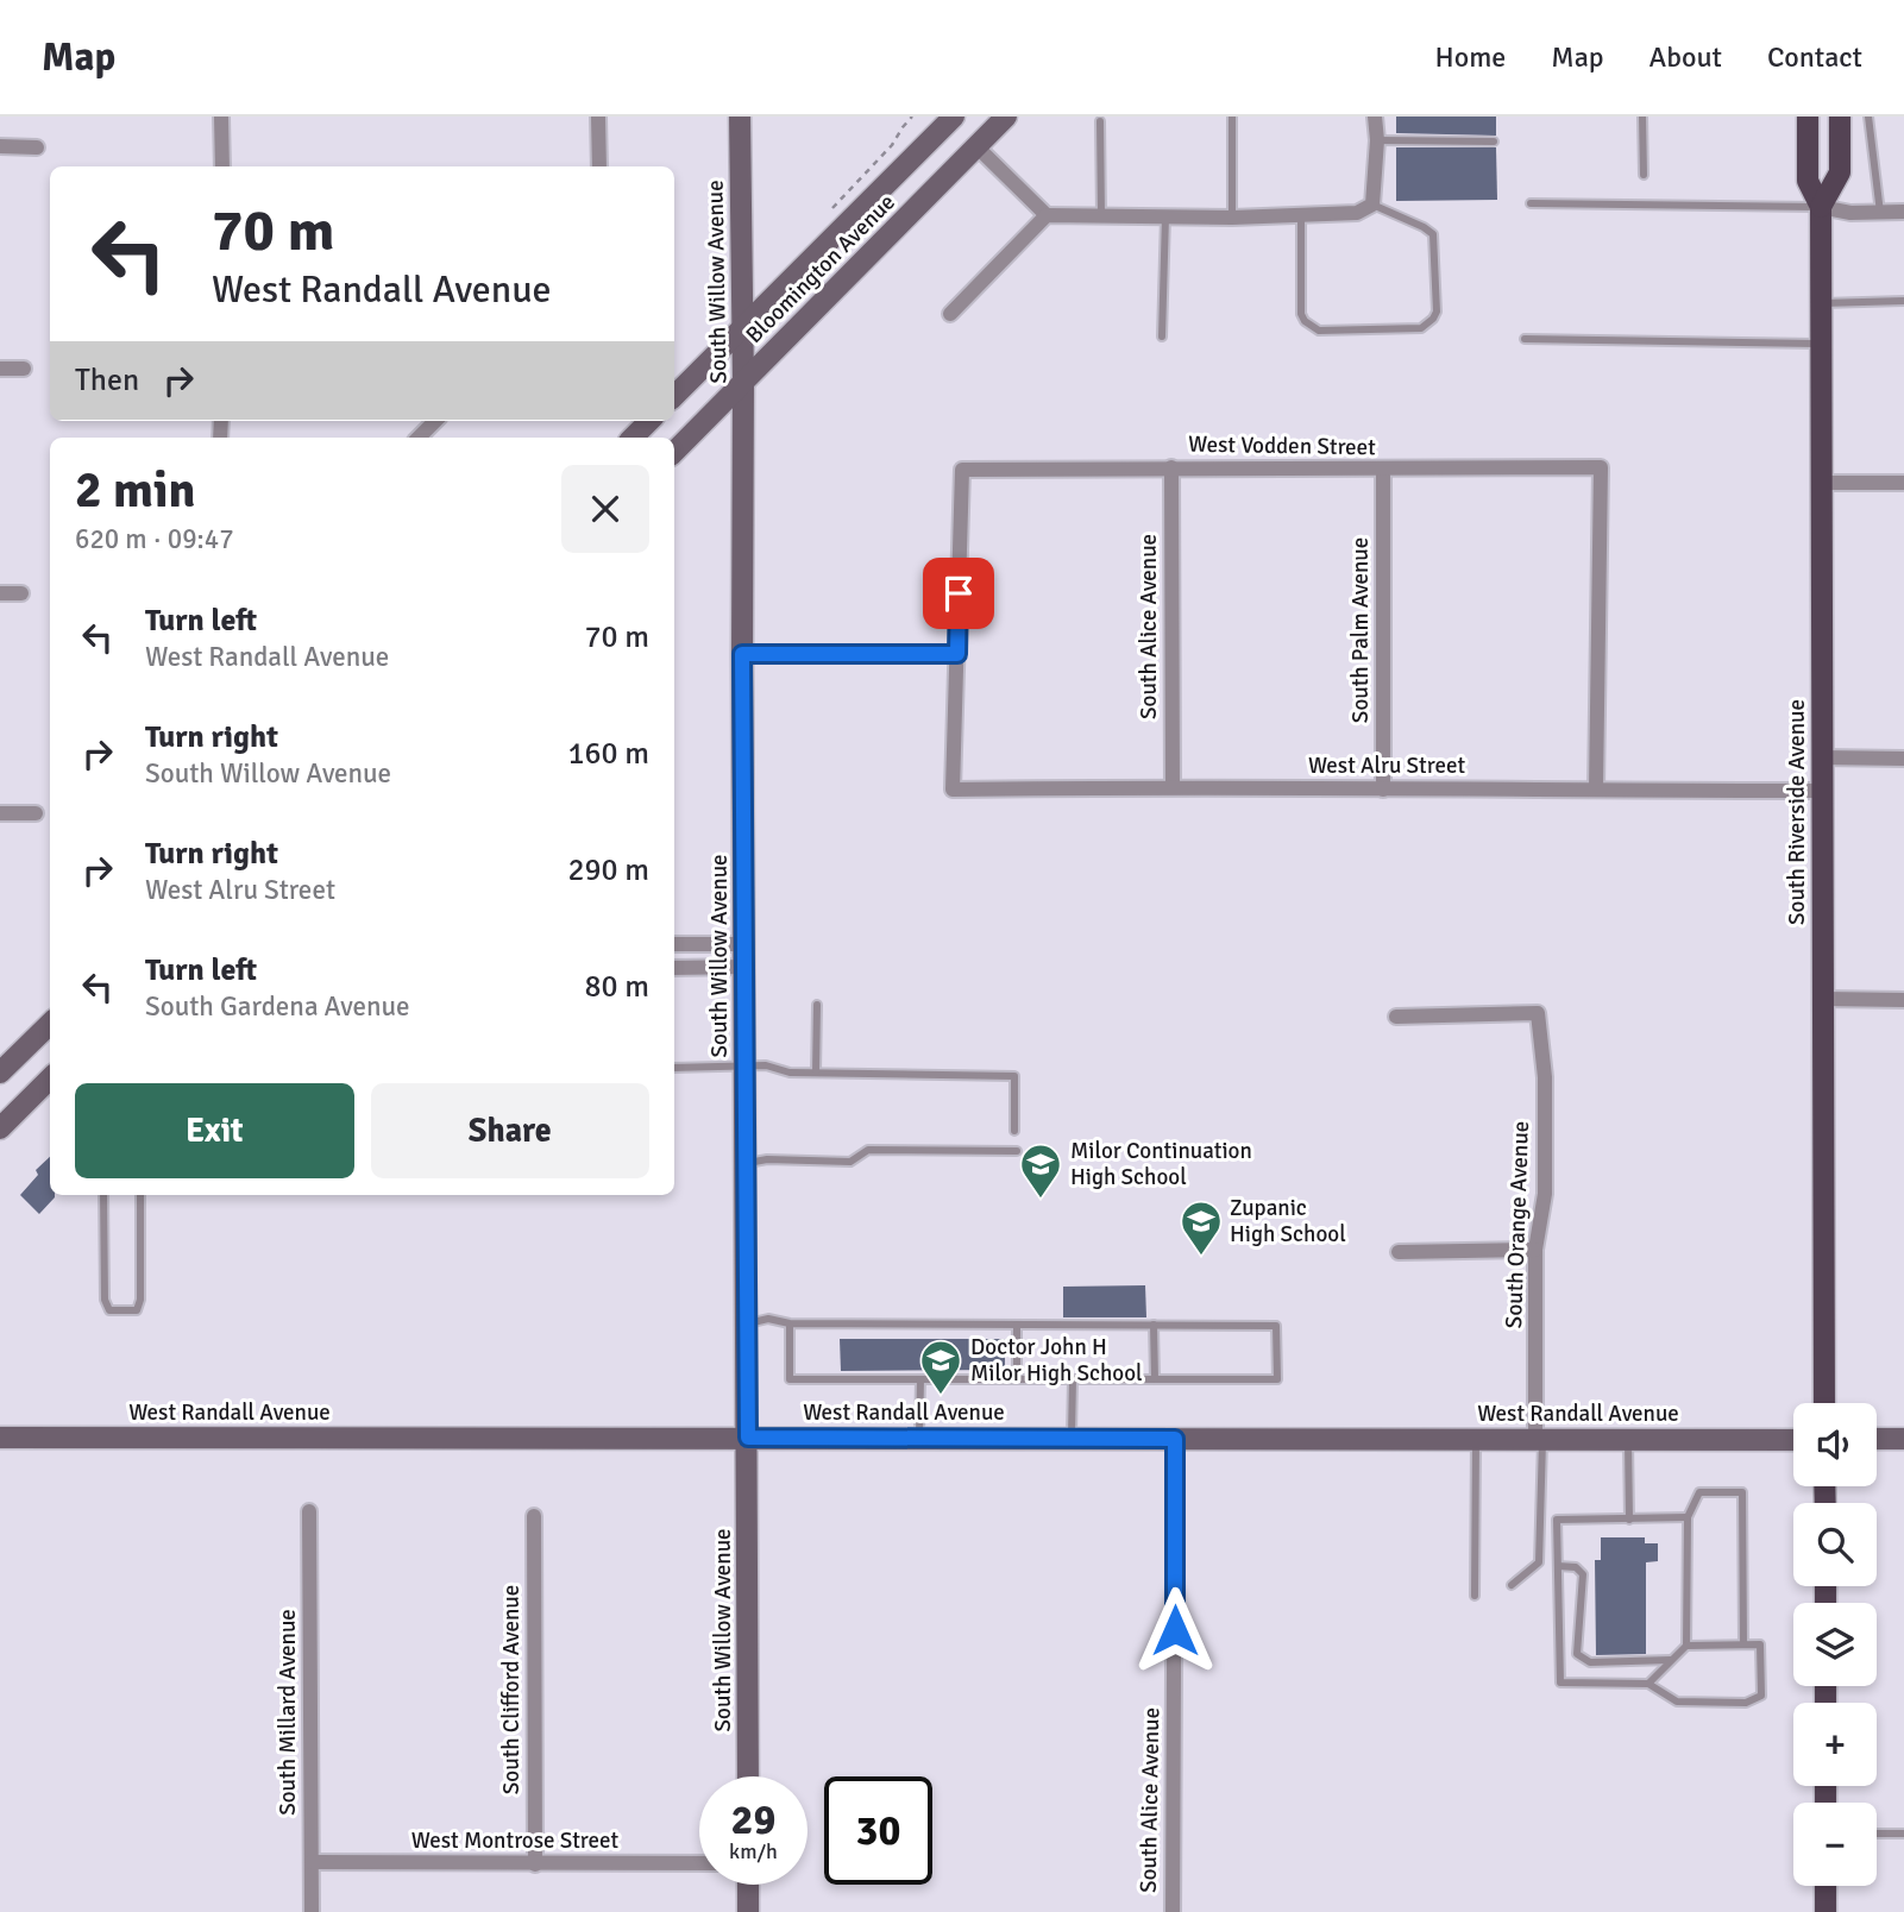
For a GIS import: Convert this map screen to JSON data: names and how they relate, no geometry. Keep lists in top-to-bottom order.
{
  "streets": {
    "main road": ["South Riverside Avenue"],
    "street": [
      "Bloomington Avenue",
      "South Willow Avenue",
      "West Vodden Street",
      "South Alice Avenue",
      "South Palm Avenue",
      "West Alru Street",
      "South Orange Avenue",
      "West Randall Avenue",
      "South Clifford Avenue",
      "South Millard Avenue",
      "West Montrose Street"
    ]
  },
  "crossings": [
    ["Bloomington Avenue", "South Willow Avenue"],
    ["South Willow Avenue", "West Randall Avenue"],
    ["West Vodden Street", "South Alice Avenue"],
    ["West Vodden Street", "South Palm Avenue"],
    ["West Vodden Street", "West Alru Street"],
    ["South Alice Avenue", "West Alru Street"],
    ["South Alice Avenue", "West Randall Avenue"],
    ["South Palm Avenue", "West Alru Street"],
    ["West Alru Street", "South Riverside Avenue"],
    ["South Orange Avenue", "West Randall Avenue"],
    ["South Clifford Avenue", "West Montrose Street"],
    ["South Millard Avenue", "West Montrose Street"]
  ],
  "places": {
    "school or university": ["Milor Continuation High School", "Zupanic High School", "Doctor John H Milor High School"]
  },
  "page": {
    "header": "Map",
    "nav": [
      "Home",
      "Map",
      "About",
      "Contact"
    ],
    "turn": ["70 m", "West Randall Avenue"],
    "then": "Then",
    "heading": ["2 min", "620 m · 09:47"],
    "list": [
      {
        "name": "Turn left",
        "note": "West Randall Avenue",
        "value": "70 m"
      },
      {
        "name": "Turn right",
        "note": "South Willow Avenue",
        "value": "160 m"
      },
      {
        "name": "Turn right",
        "note": "West Alru Street",
        "value": "290 m"
      },
      {
        "name": "Turn left",
        "note": "South Gardena Avenue",
        "value": "80 m"
      }
    ],
    "buttons": ["Exit", "Share"],
    "map_buttons": ["+", "−"],
    "speed": "29 km/h",
    "limit": "30"
  }
}
